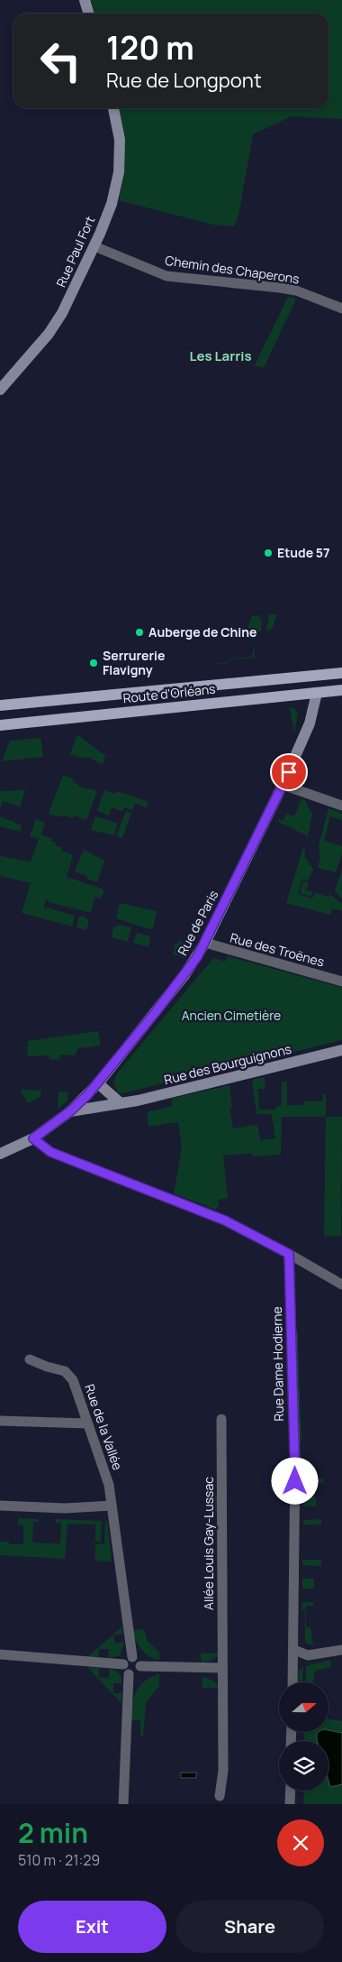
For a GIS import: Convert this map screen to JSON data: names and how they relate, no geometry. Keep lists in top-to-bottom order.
{
  "streets": {
    "main road": ["Route d'Orléans"],
    "street": [
      "Rue Paul Fort",
      "Chemin des Chaperons",
      "Rue de Paris",
      "Rue des Troënes",
      "Rue des Bourguignons",
      "Rue Dame Hodierne",
      "Rue de la Vallée",
      "Allée Louis Gay-Lussac"
    ]
  },
  "crossings": [
    ["Rue Paul Fort", "Chemin des Chaperons"],
    ["Route d'Orléans", "Rue de Paris"],
    ["Rue de Paris", "Rue des Troënes"],
    ["Rue de Paris", "Rue des Bourguignons"]
  ],
  "districts": ["Les Larris"],
  "parks": ["Ancien Cimetière"],
  "places": ["Etude 57", "Auberge de Chine", "Serrurerie Flavigny"],
  "north": "right",
  "page": {
    "turn": ["120 m", "Rue de Longpont"],
    "heading": ["2 min", "510 m · 21:29"],
    "buttons": ["Exit", "Share"]
  }
}
